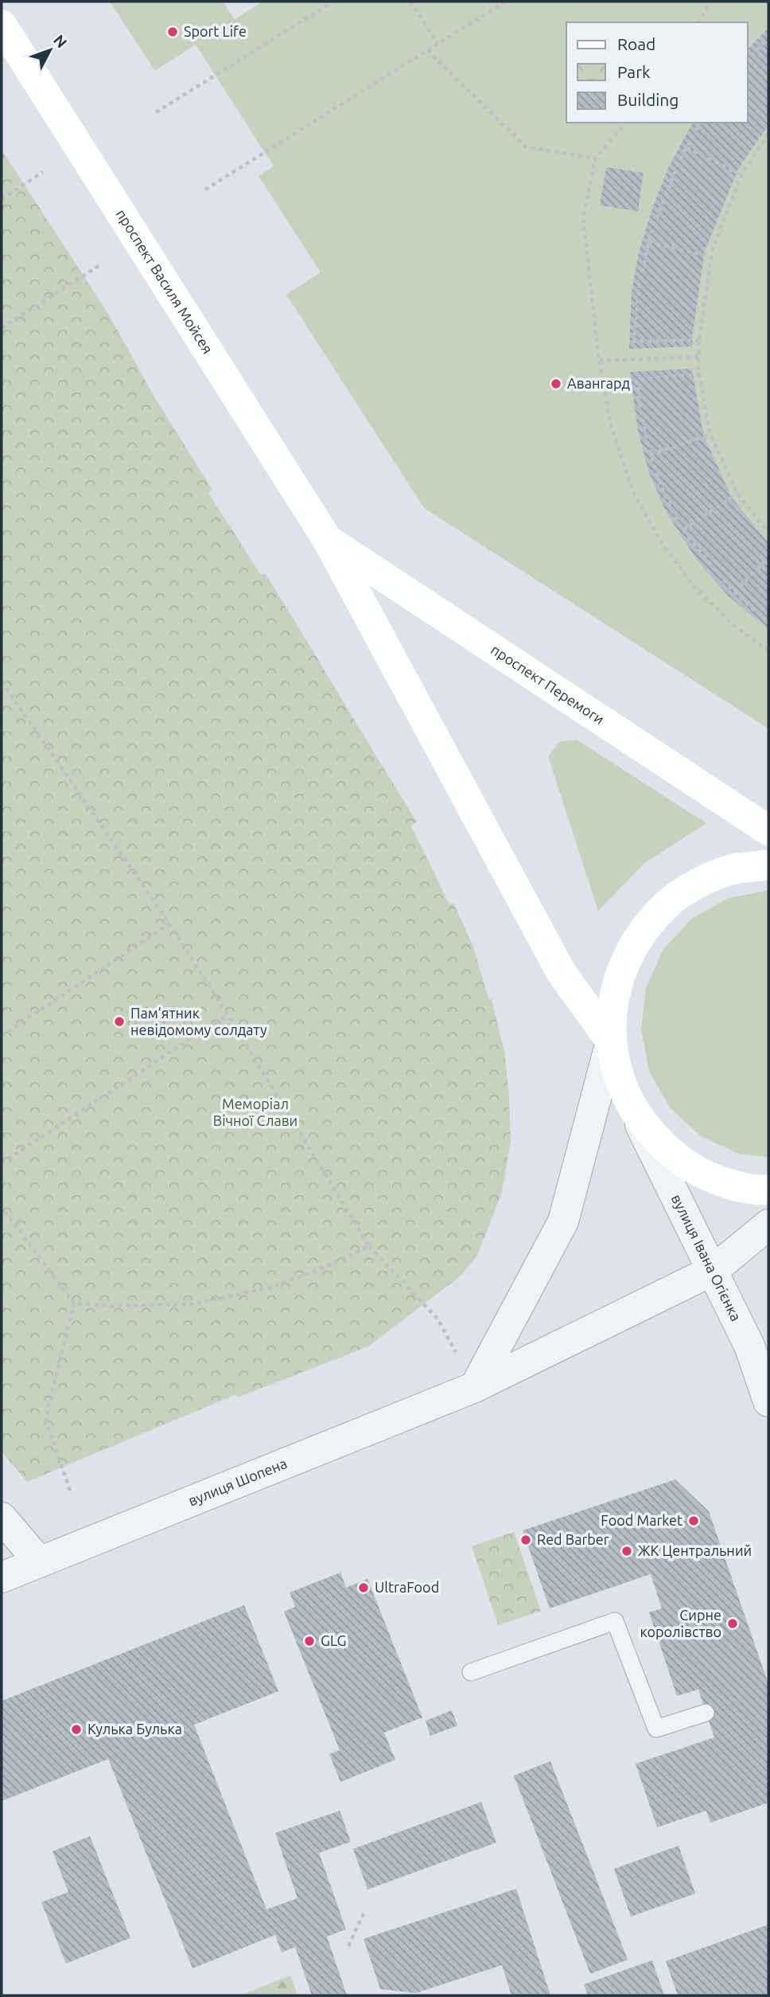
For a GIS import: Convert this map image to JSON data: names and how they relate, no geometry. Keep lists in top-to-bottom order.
{
  "streets": {
    "main road": ["проспект Василя Мойсея", "проспект Перемоги"],
    "street": ["вулиця Івана Огієнка", "вулиця Шопена"]
  },
  "crossings": [
    ["проспект Василя Мойсея", "проспект Перемоги"],
    ["вулиця Івана Огієнка", "вулиця Шопена"]
  ],
  "parks": ["Меморіал Вічної Слави"],
  "places": [
    "Sport Life",
    "Авангард",
    "Пам’ятник невідомому солдату",
    "Food Market",
    "Red Barber",
    "ЖК Центральний",
    "UltraFood",
    "Сирне королівство",
    "GLG",
    "Кулька Булька"
  ],
  "legend": ["Road", "Park", "Building"],
  "north": "top right"
}
